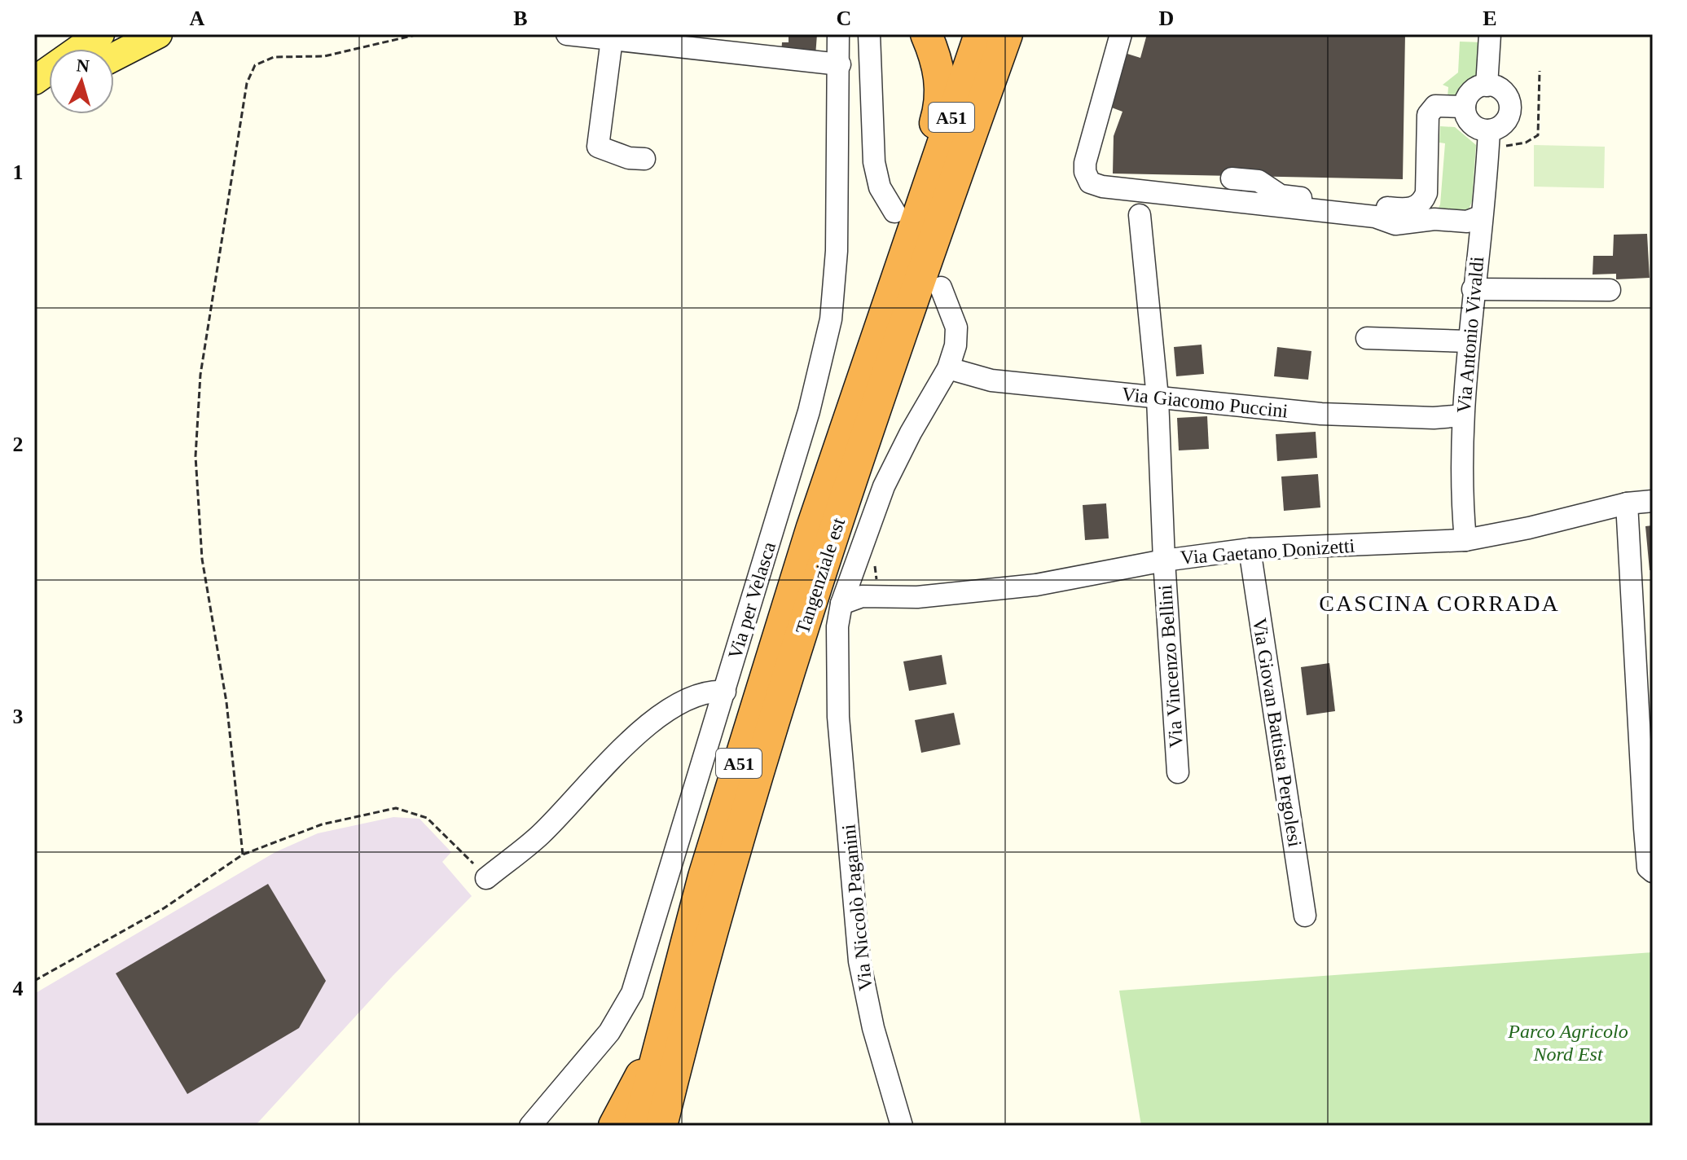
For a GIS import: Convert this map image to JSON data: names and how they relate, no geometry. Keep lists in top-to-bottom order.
{
  "streets": {
    "highway": ["A51", "Tangenziale est"],
    "street": [
      "Via Antonio Vivaldi",
      "Via Giacomo Puccini",
      "Via Gaetano Donizetti",
      "Via per Velasca",
      "Via Vincenzo Bellini",
      "Via Giovan Battista Pergolesi",
      "Via Niccolò Paganini"
    ]
  },
  "crossings": [
    ["Via Antonio Vivaldi", "Via Giacomo Puccini"],
    ["Via Antonio Vivaldi", "Via Gaetano Donizetti"],
    ["Via Giacomo Puccini", "Via Vincenzo Bellini"],
    ["Via Giacomo Puccini", "Via Niccolò Paganini"],
    ["Via Gaetano Donizetti", "Via Vincenzo Bellini"],
    ["Via Gaetano Donizetti", "Via Giovan Battista Pergolesi"],
    ["Via Gaetano Donizetti", "Via Niccolò Paganini"]
  ],
  "districts": ["CASCINA CORRADA"],
  "parks": ["Parco Agricolo Nord Est"],
  "north": "top",
  "grid": {
    "columns": [
      "A",
      "B",
      "C",
      "D",
      "E"
    ],
    "rows": [
      "1",
      "2",
      "3",
      "4"
    ]
  }
}
